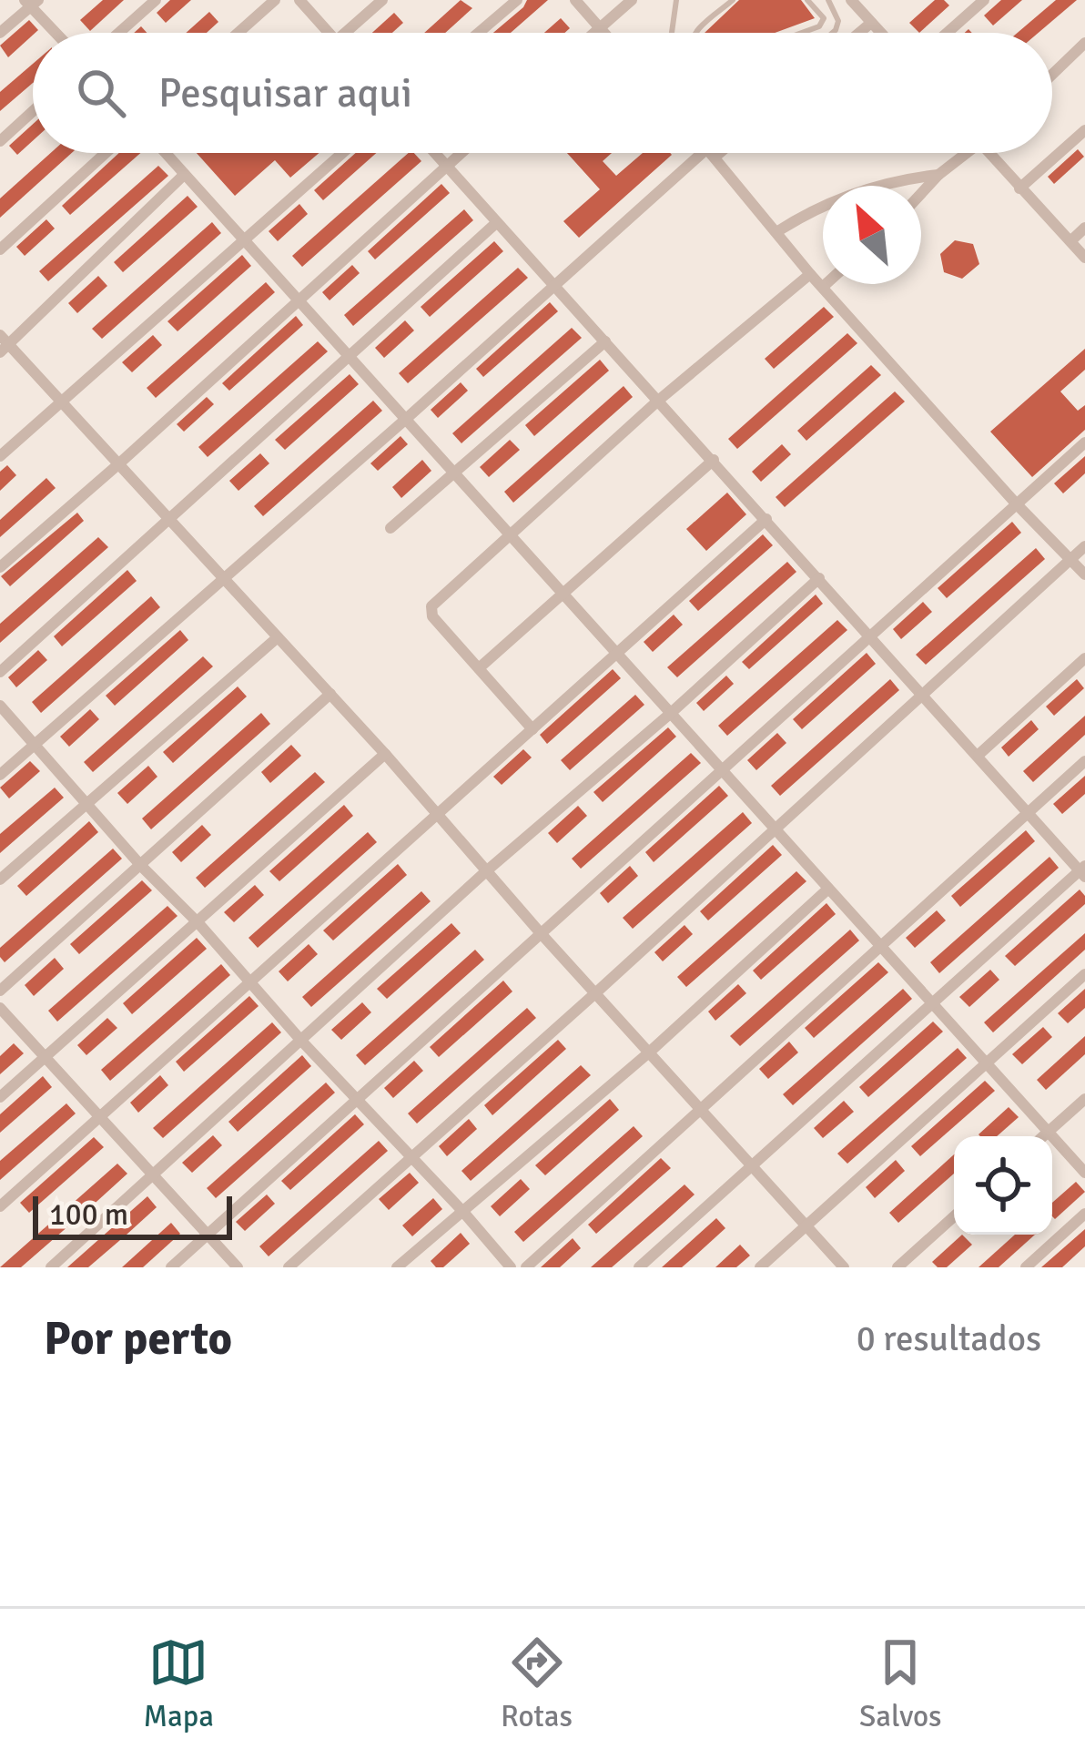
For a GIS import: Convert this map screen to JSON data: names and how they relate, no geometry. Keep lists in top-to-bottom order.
{
  "scale_bar": "100 m",
  "north": "top left",
  "page": {
    "search": "Pesquisar aqui",
    "scale": "100 m",
    "heading": ["Por perto", "0 resultados"],
    "nav": ["Mapa", "Rotas", "Salvos"]
  }
}
